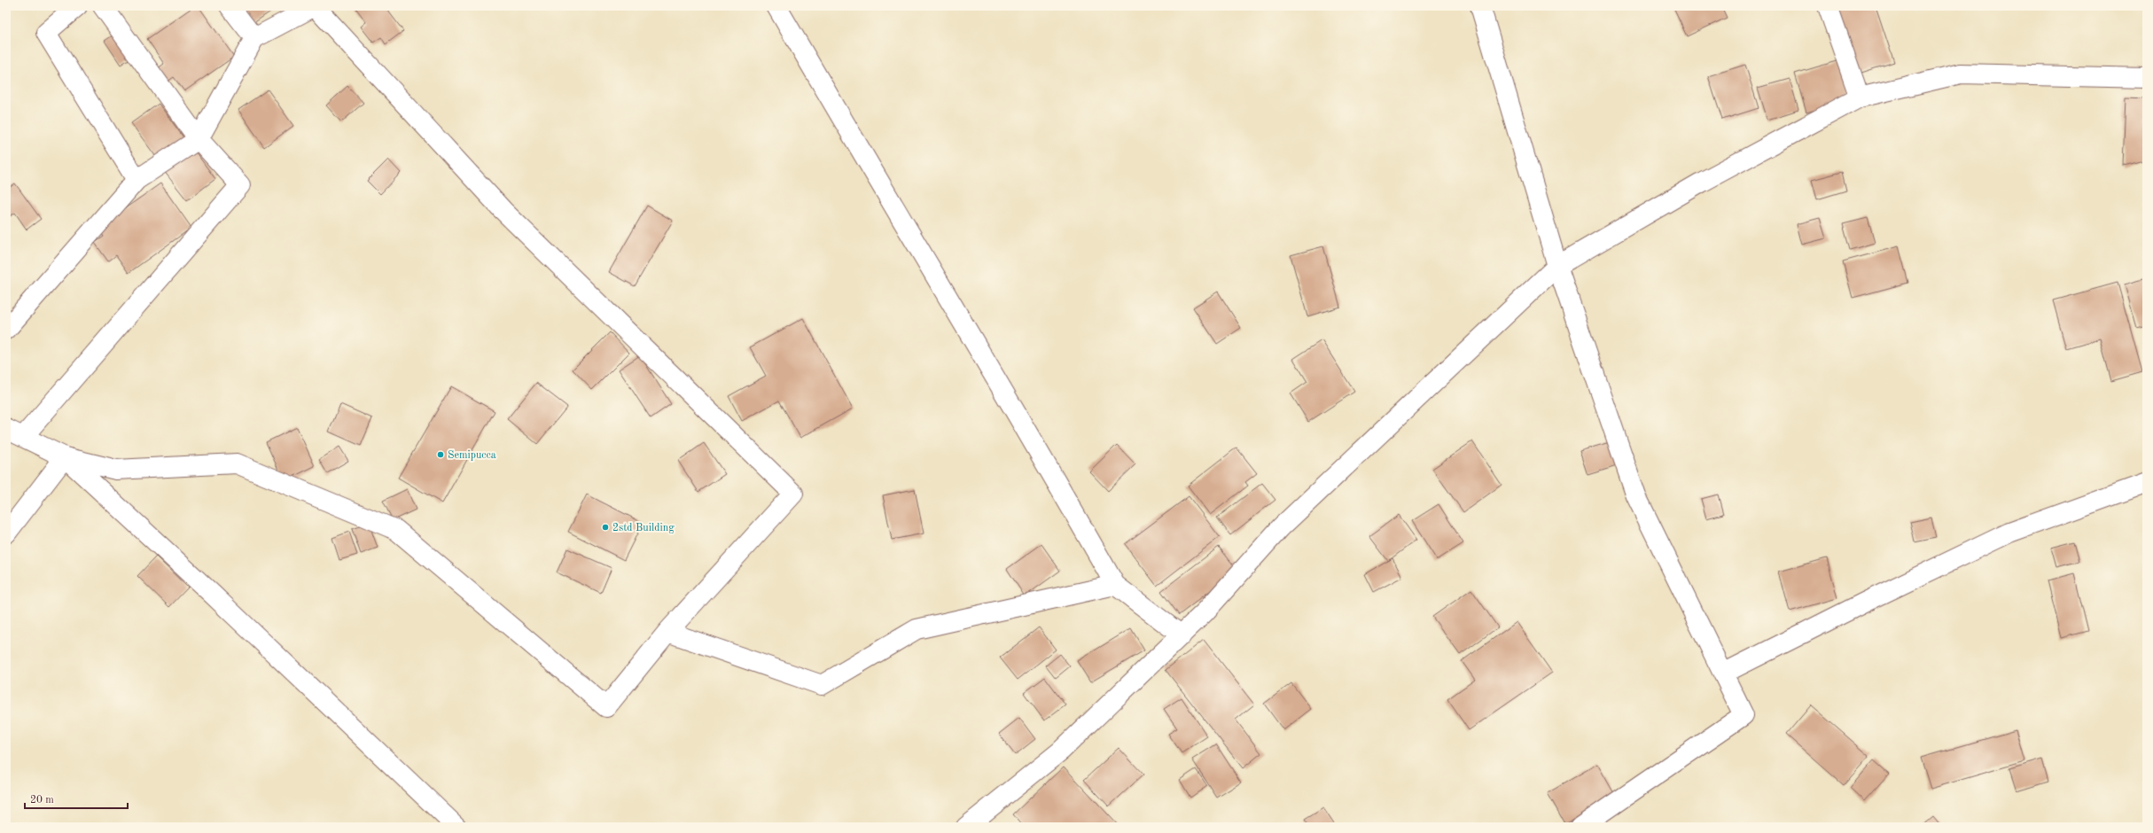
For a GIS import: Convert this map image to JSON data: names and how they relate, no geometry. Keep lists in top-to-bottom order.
{
  "places": ["Semipucca", "2std Building"],
  "scale_bar": "20 m"
}
